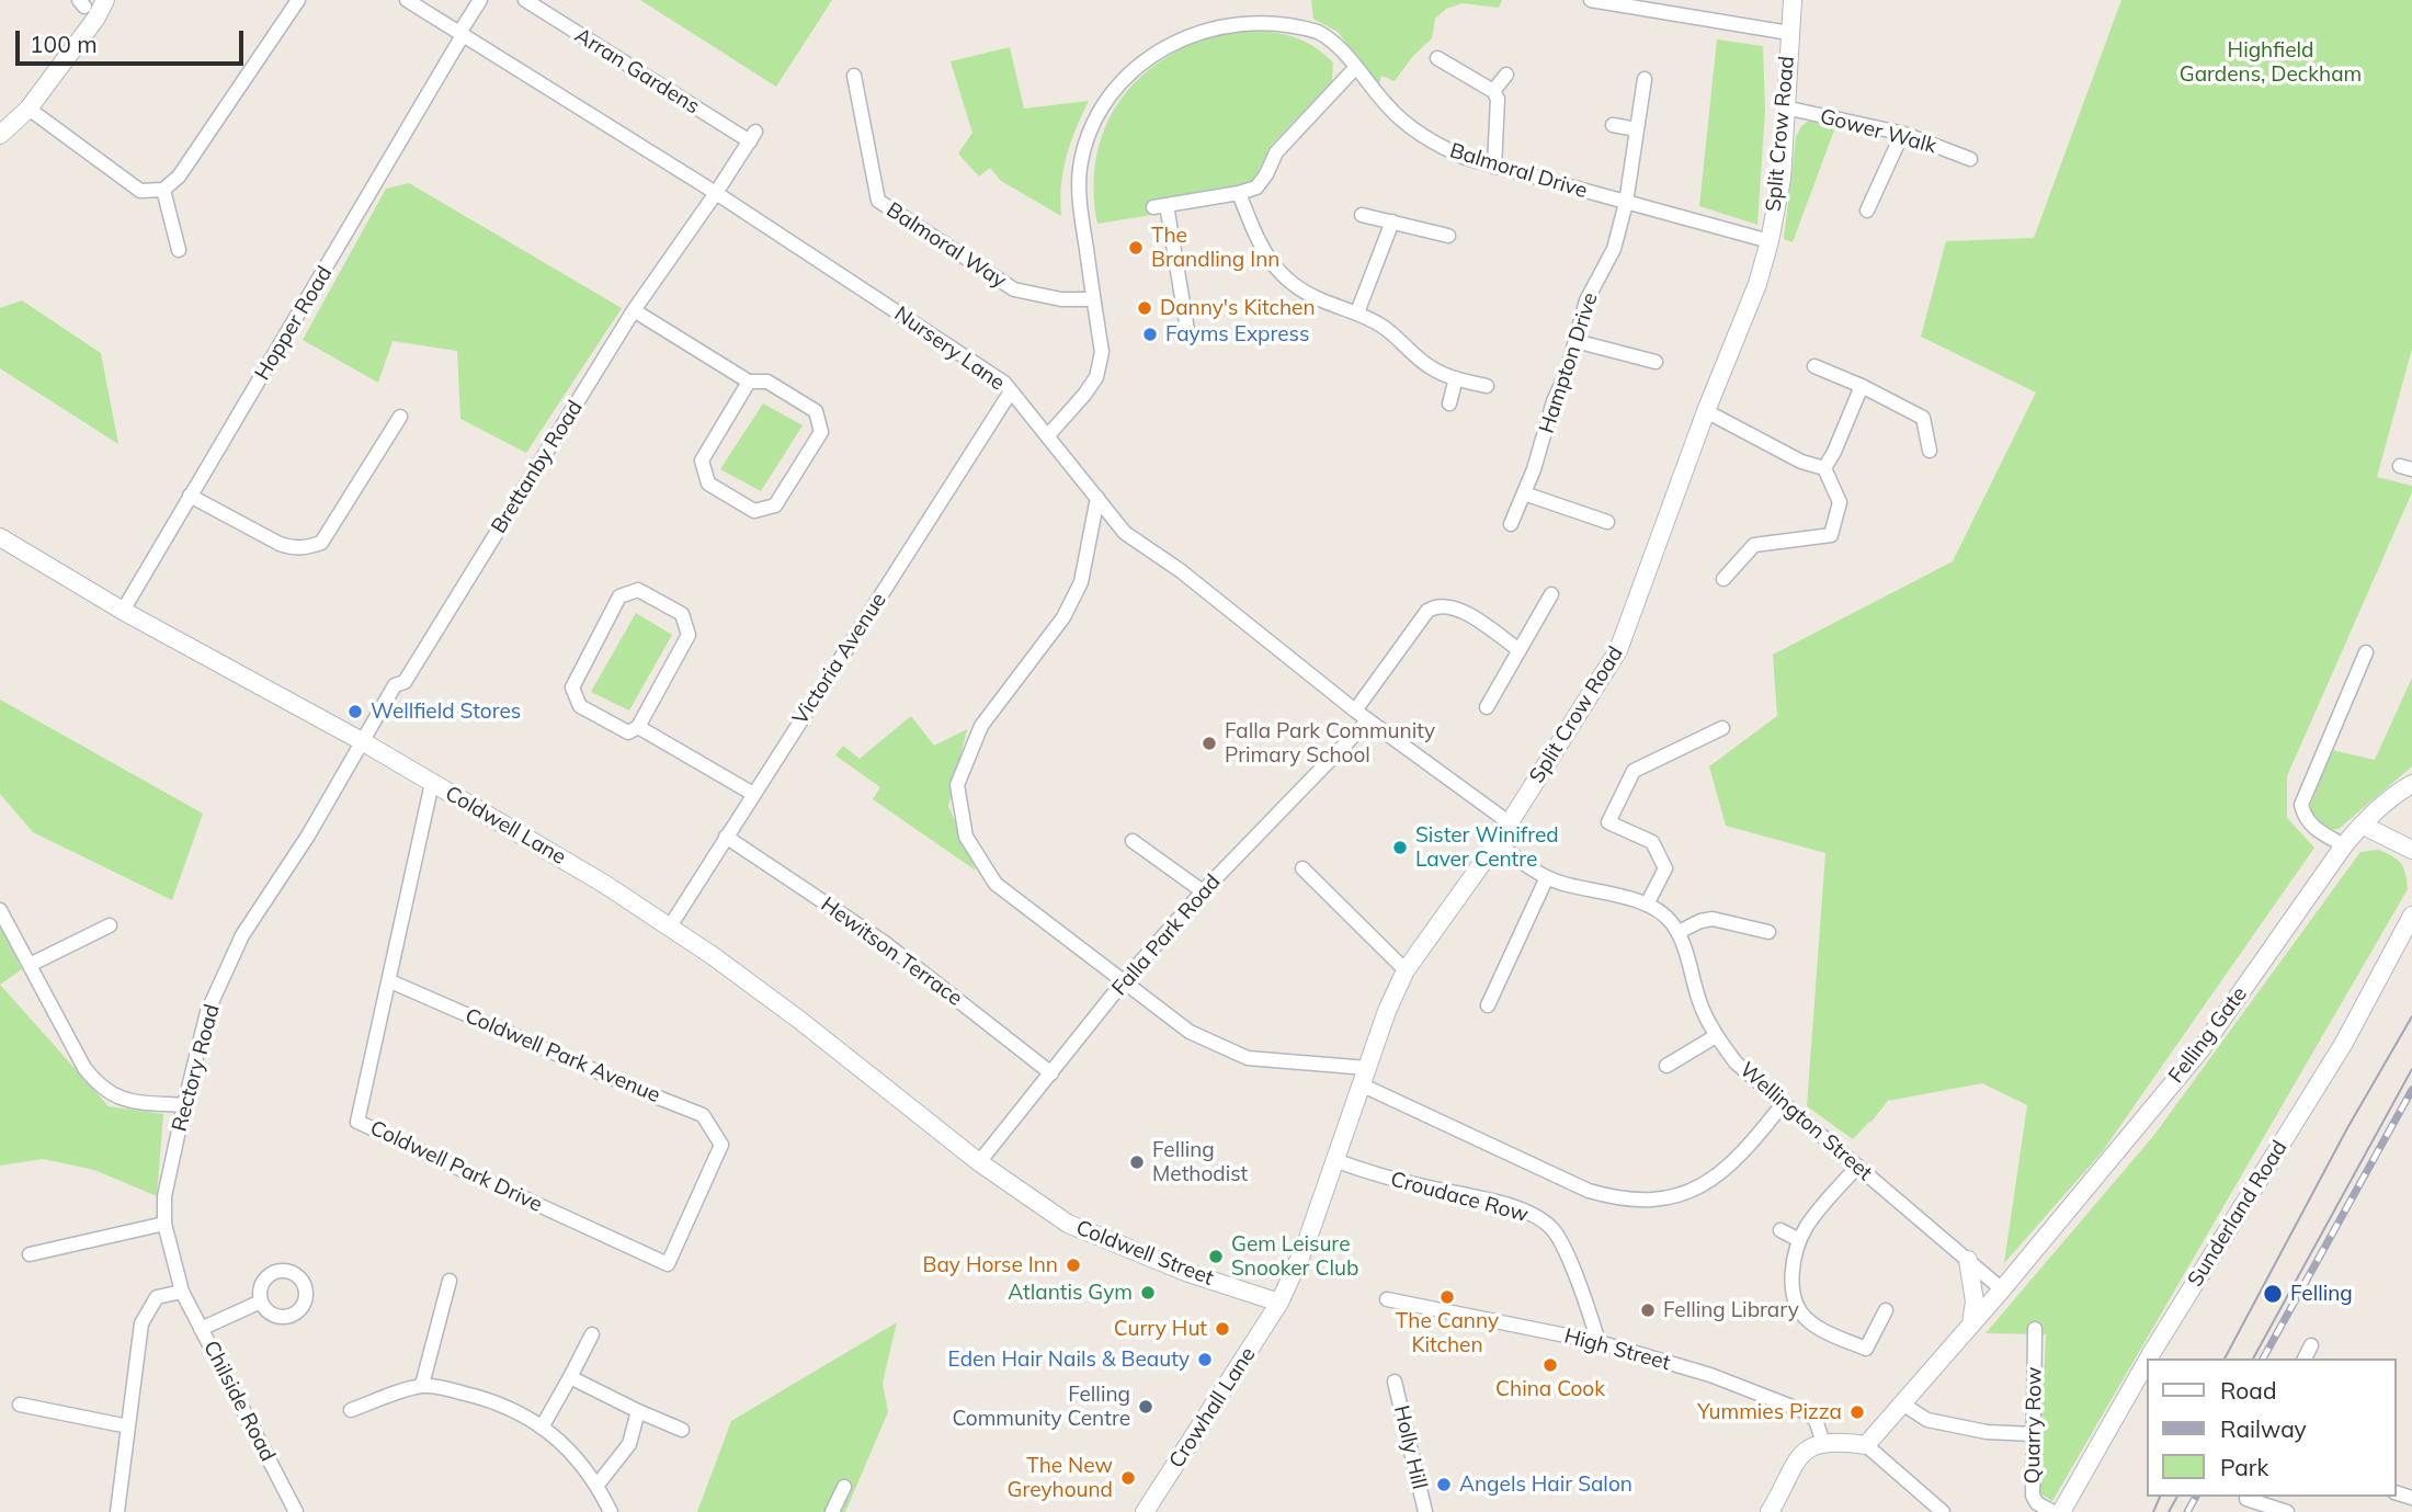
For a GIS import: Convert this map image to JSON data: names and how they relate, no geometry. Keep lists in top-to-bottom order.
{
  "streets": {
    "street": [
      "Arran Gardens",
      "Gower Walk",
      "Split Crow Road",
      "Balmoral Drive",
      "Balmoral Way",
      "Hopper Road",
      "Nursery Lane",
      "Hampton Drive",
      "Brettanby Road",
      "Victoria Avenue",
      "Coldwell Lane",
      "Falla Park Road",
      "Hewitson Terrace",
      "Felling Gate",
      "Coldwell Park Avenue",
      "Rectory Road",
      "Wellington Street",
      "Coldwell Park Drive",
      "Croudace Row",
      "Sunderland Road",
      "Coldwell Street",
      "High Street",
      "Chilside Road",
      "Crowhall Lane",
      "Quarry Row",
      "Holly Hill"
    ]
  },
  "crossings": [
    ["Arran Gardens", "Brettanby Road"],
    ["Gower Walk", "Split Crow Road"],
    ["Split Crow Road", "Balmoral Drive"],
    ["Split Crow Road", "Nursery Lane"],
    ["Split Crow Road", "Croudace Row"],
    ["Split Crow Road", "Coldwell Street"],
    ["Split Crow Road", "Crowhall Lane"],
    ["Balmoral Drive", "Balmoral Way"],
    ["Balmoral Drive", "Nursery Lane"],
    ["Balmoral Drive", "Hampton Drive"],
    ["Hopper Road", "Nursery Lane"],
    ["Hopper Road", "Coldwell Lane"],
    ["Nursery Lane", "Brettanby Road"],
    ["Nursery Lane", "Victoria Avenue"],
    ["Nursery Lane", "Falla Park Road"],
    ["Brettanby Road", "Coldwell Lane"],
    ["Brettanby Road", "Rectory Road"],
    ["Victoria Avenue", "Coldwell Lane"],
    ["Victoria Avenue", "Hewitson Terrace"],
    ["Coldwell Lane", "Falla Park Road"],
    ["Coldwell Lane", "Rectory Road"],
    ["Coldwell Lane", "Coldwell Park Drive"],
    ["Coldwell Lane", "Coldwell Street"],
    ["Falla Park Road", "Hewitson Terrace"],
    ["Falla Park Road", "Coldwell Street"],
    ["Felling Gate", "Wellington Street"],
    ["Coldwell Park Avenue", "Coldwell Park Drive"],
    ["Rectory Road", "Chilside Road"],
    ["Croudace Row", "High Street"],
    ["Coldwell Street", "Crowhall Lane"]
  ],
  "parks": ["Highfield Gardens, Deckham"],
  "places": [
    "The Brandling Inn",
    "Danny's Kitchen",
    "Fayms Express",
    "Wellfield Stores",
    "Falla Park Community Primary School",
    "Sister Winifred Laver Centre",
    "Felling Methodist",
    "Gem Leisure Snooker Club",
    "Bay Horse Inn",
    "Atlantis Gym",
    "Felling",
    "The Canny Kitchen",
    "Felling Library",
    "Curry Hut",
    "Eden Hair Nails & Beauty",
    "China Cook",
    "Felling Community Centre",
    "Yummies Pizza",
    "The New Greyhound",
    "Angels Hair Salon"
  ],
  "legend": ["Road", "Railway", "Park"],
  "scale_bar": "100 m"
}
